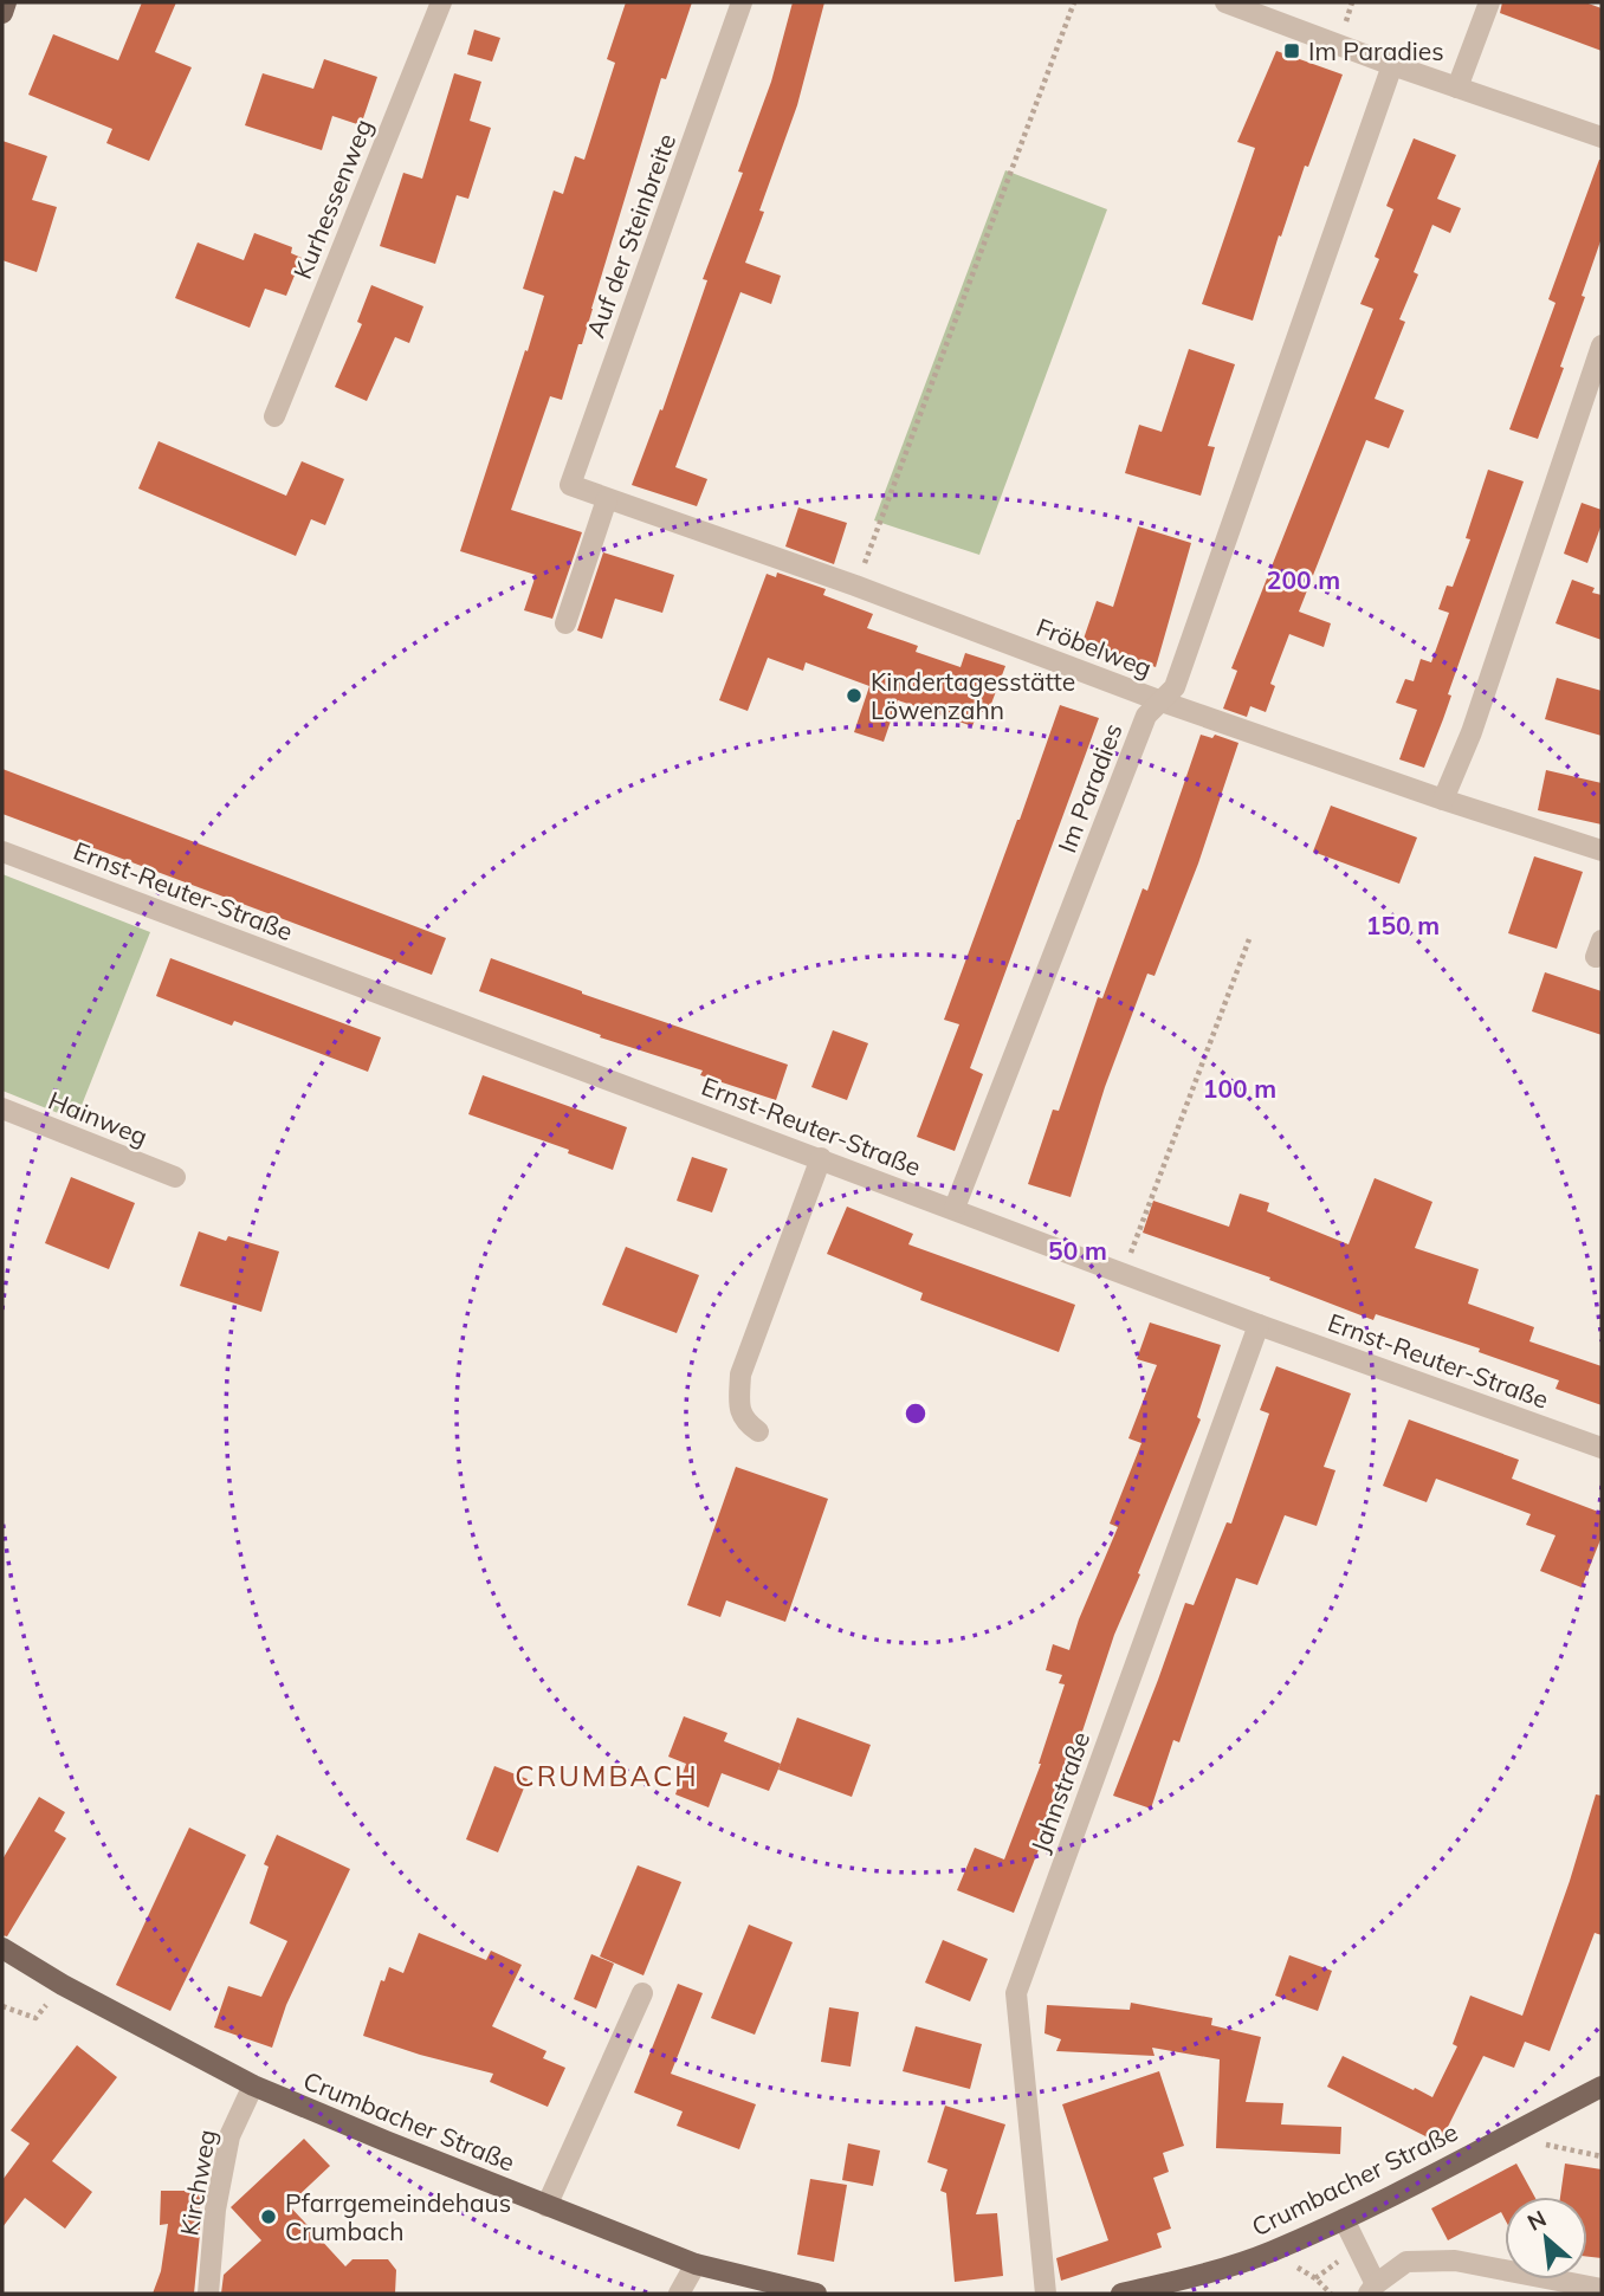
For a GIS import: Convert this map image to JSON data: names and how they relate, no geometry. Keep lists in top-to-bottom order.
{
  "streets": {
    "main road": ["Crumbacher Straße"],
    "street": [
      "Kurhessenweg",
      "Auf der Steinbreite",
      "Fröbelweg",
      "Im Paradies",
      "Ernst-Reuter-Straße",
      "Hainweg",
      "Jahnstraße",
      "Kirchweg"
    ]
  },
  "crossings": [
    ["Auf der Steinbreite", "Fröbelweg"],
    ["Fröbelweg", "Im Paradies"],
    ["Im Paradies", "Ernst-Reuter-Straße"],
    ["Ernst-Reuter-Straße", "Jahnstraße"],
    ["Crumbacher Straße", "Kirchweg"]
  ],
  "districts": ["CRUMBACH"],
  "places": {
    "transit": ["Im Paradies"],
    "other": ["Kindertagesstätte Löwenzahn", "Pfarrgemeindehaus Crumbach"]
  },
  "north": "top left",
  "rings": [
    "200 m",
    "150 m",
    "100 m",
    "50 m"
  ]
}
